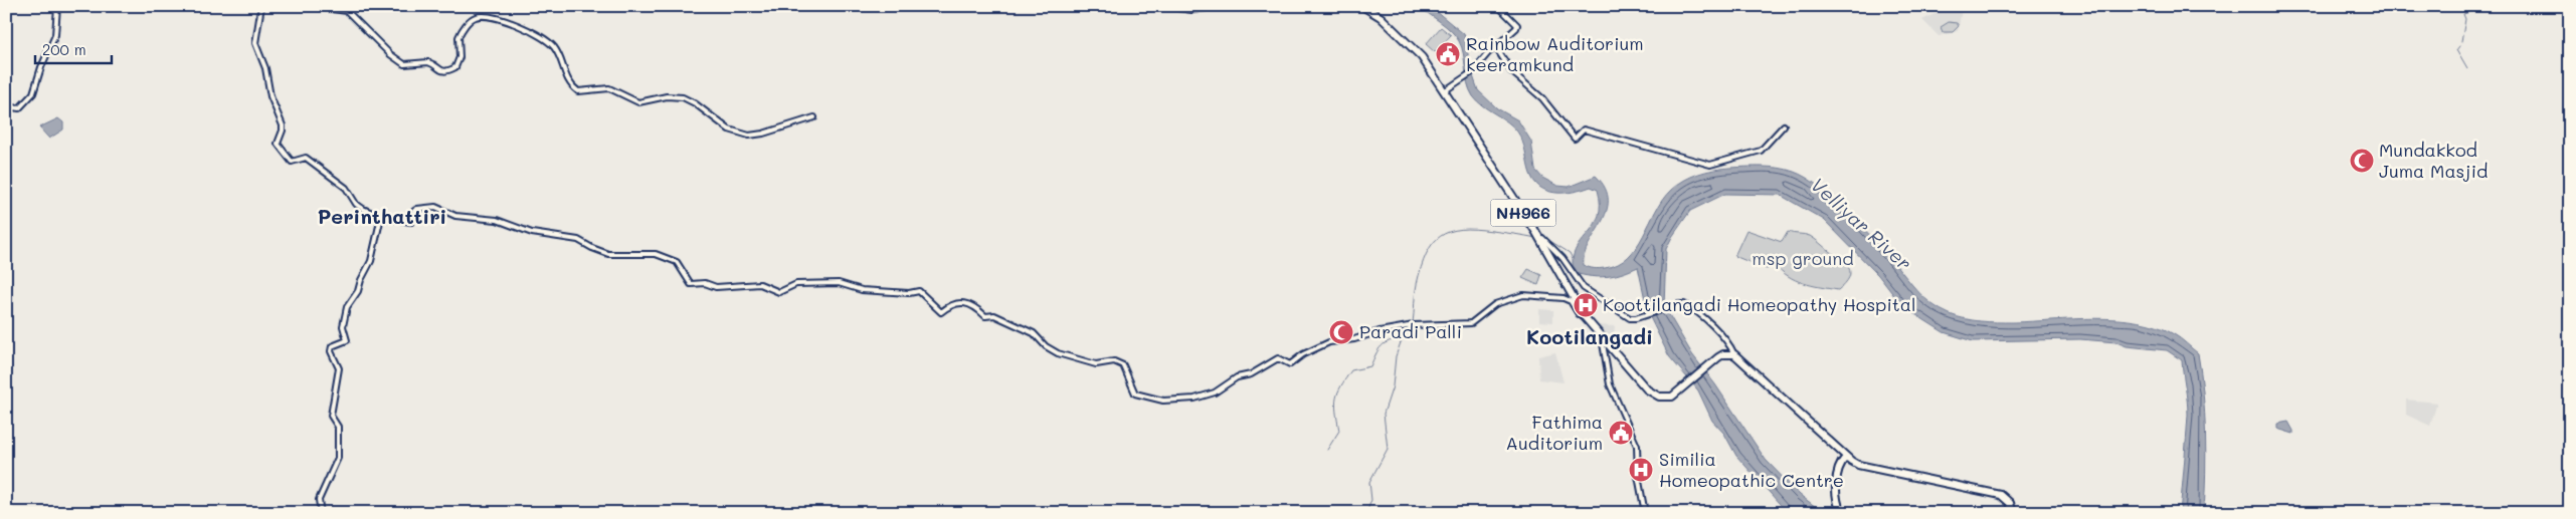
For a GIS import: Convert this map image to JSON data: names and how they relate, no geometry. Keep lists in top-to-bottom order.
{
  "streets": {
    "highway": ["NH966"]
  },
  "districts": ["Perinthattiri", "Kootilangadi"],
  "water": ["Velliyar River"],
  "parks": ["msp ground"],
  "places": {
    "public building": ["Rainbow Auditorium keeramkund", "Fathima Auditorium"],
    "mosque": ["Mundakkod Juma Masjid", "Paradi Palli"],
    "hospital": ["Koottilangadi Homeopathy Hospital", "Similia Homeopathic Centre"]
  },
  "scale_bar": "200 m"
}
